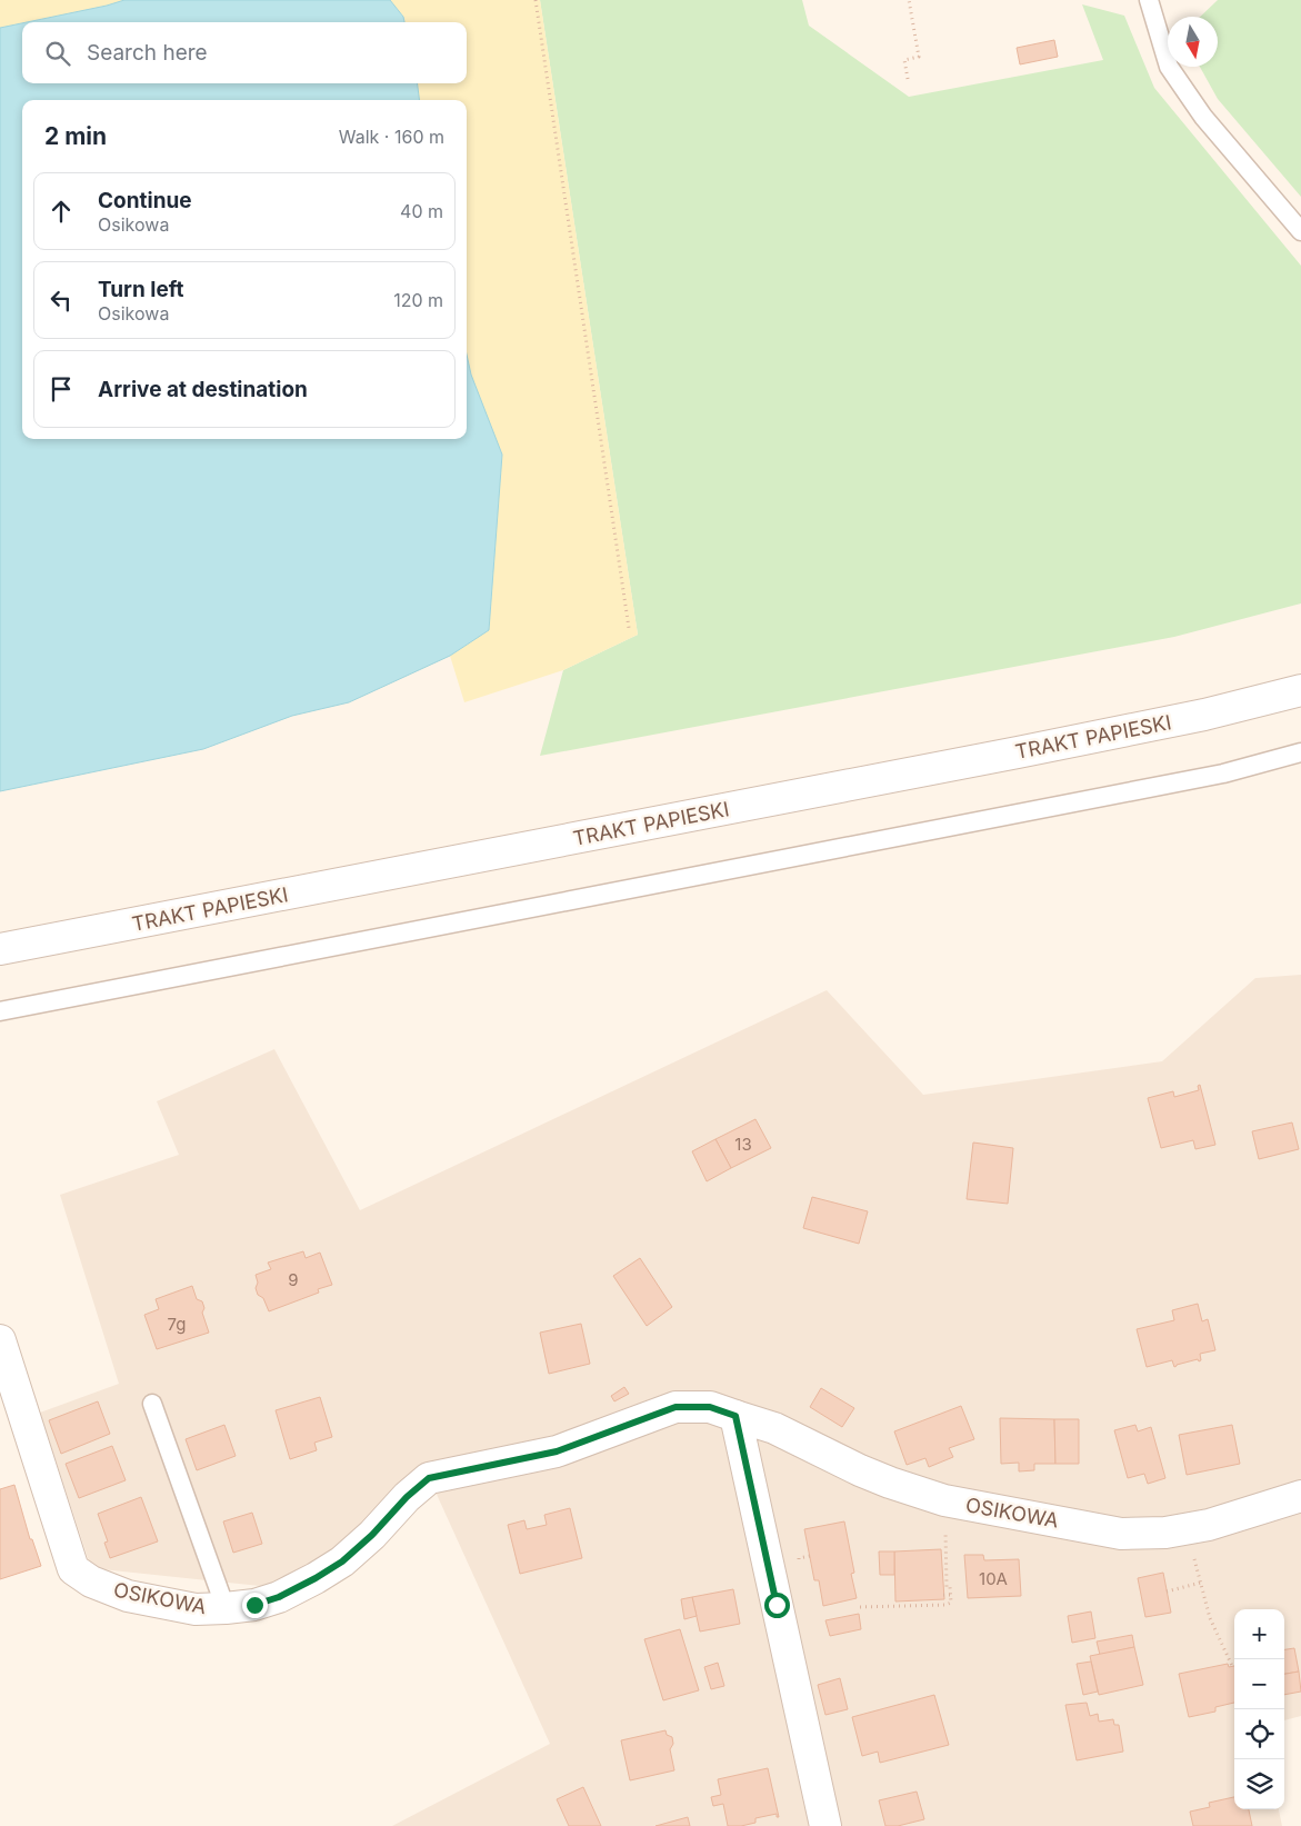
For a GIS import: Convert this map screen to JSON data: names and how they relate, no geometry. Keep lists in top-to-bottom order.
{
  "streets": {
    "street": ["TRAKT PAPIESKI", "OSIKOWA"]
  },
  "house_numbers": [
    "13",
    "9",
    "7g",
    "10A"
  ],
  "north": "bottom",
  "page": {
    "search": "Search here",
    "heading": ["2 min", "Walk · 160 m"],
    "list": [
      ["Continue", "Osikowa", "40 m"],
      ["Turn left", "Osikowa", "120 m"],
      "Arrive at destination"
    ],
    "map_buttons": ["+", "−"]
  }
}
